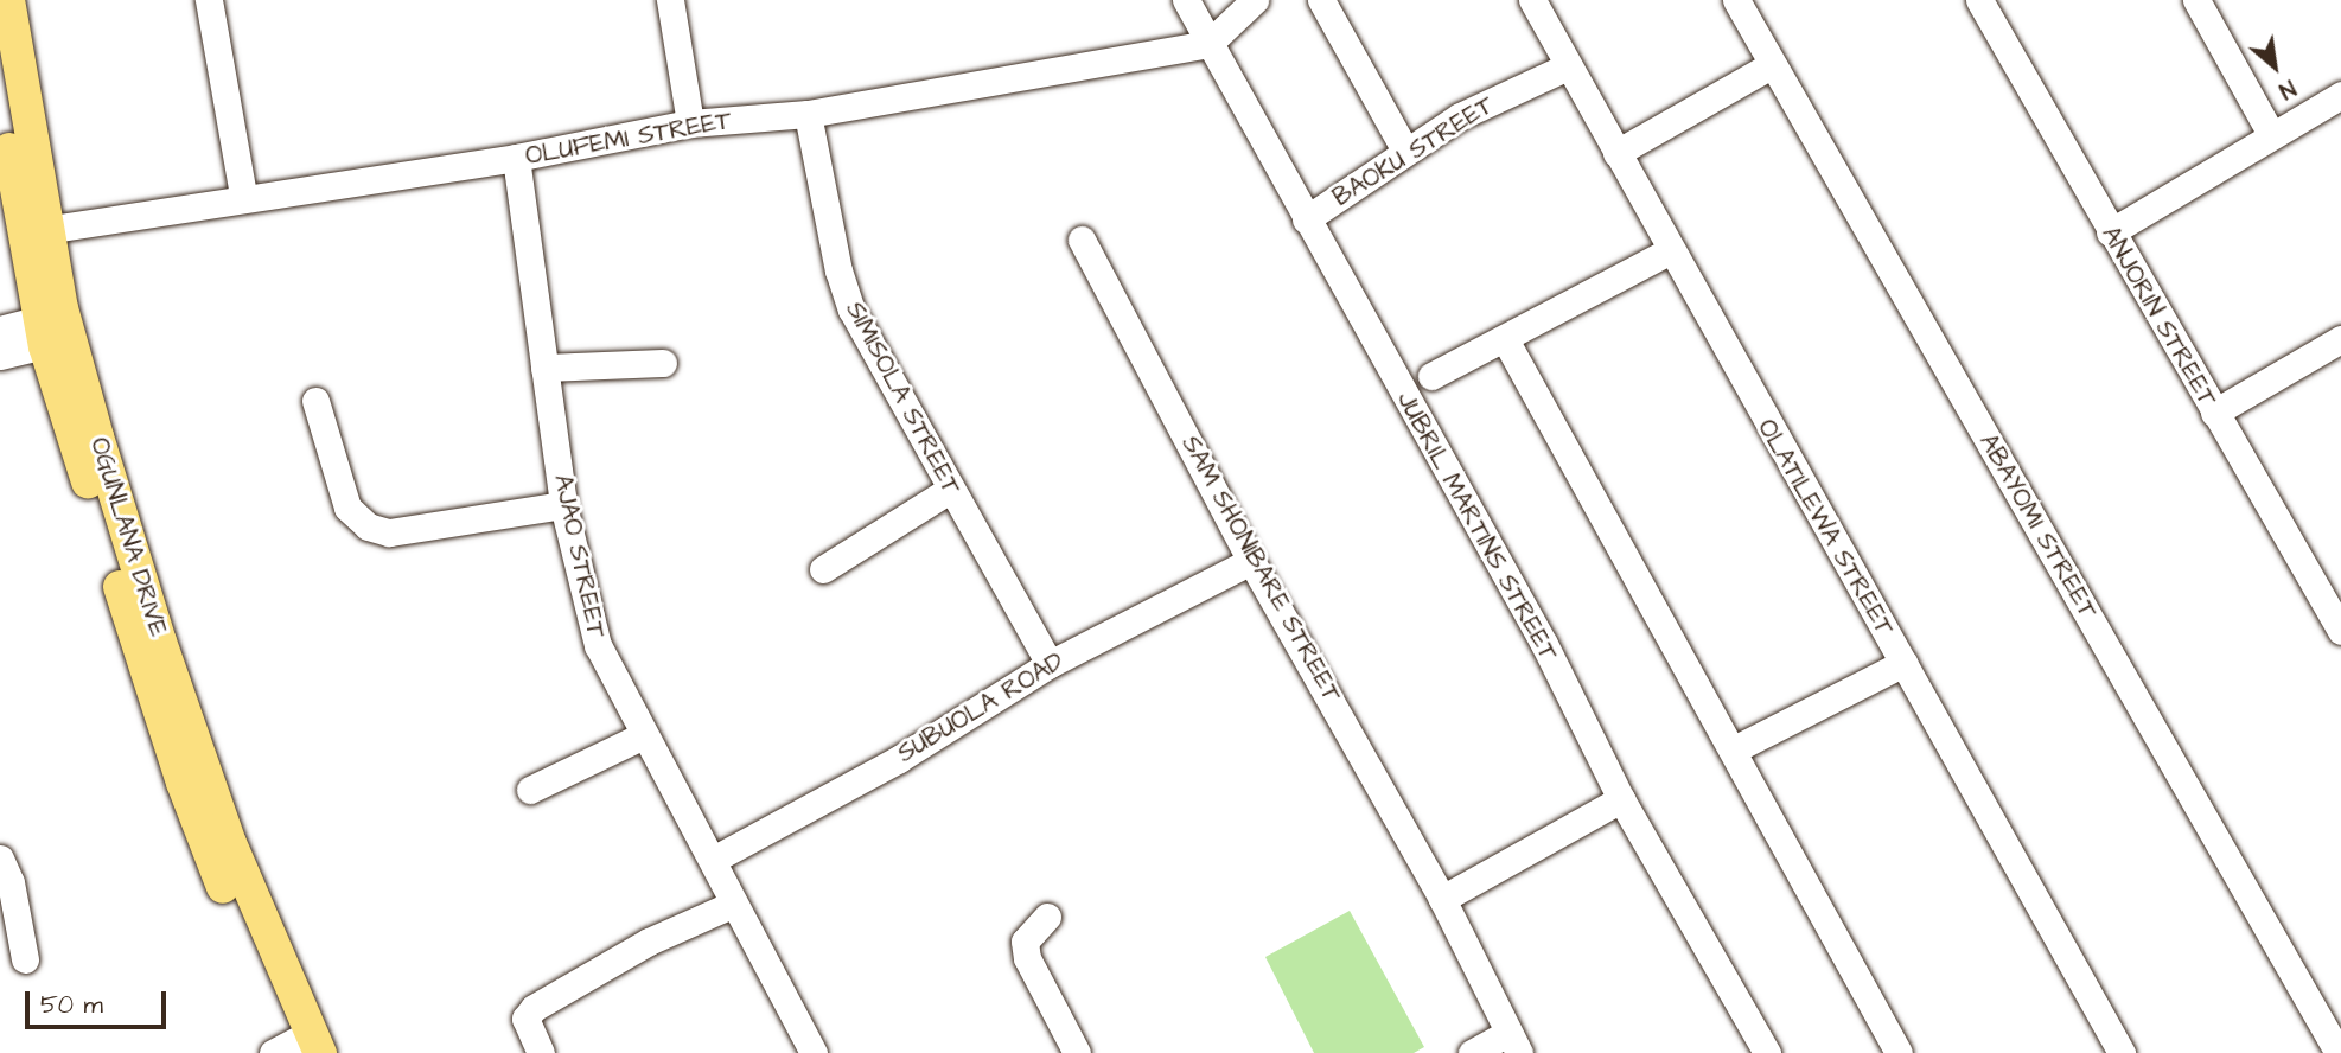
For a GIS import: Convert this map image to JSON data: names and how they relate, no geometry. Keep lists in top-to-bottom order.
{
  "streets": {
    "main road": ["OGUNLANA DRIVE"],
    "street": [
      "OLUFEMI STREET",
      "BAOKU STREET",
      "ANJORIN STREET",
      "SIMISOLA STREET",
      "JUBRIL MARTINS STREET",
      "ABAYOMI STREET",
      "OLATILEWA STREET",
      "AJAO STREET",
      "SAM SHONIBARE STREET",
      "SUBUOLA ROAD"
    ]
  },
  "crossings": [
    ["OLUFEMI STREET", "SIMISOLA STREET"],
    ["OLUFEMI STREET", "JUBRIL MARTINS STREET"],
    ["OLUFEMI STREET", "OGUNLANA DRIVE"],
    ["OLUFEMI STREET", "AJAO STREET"],
    ["BAOKU STREET", "JUBRIL MARTINS STREET"],
    ["BAOKU STREET", "OLATILEWA STREET"],
    ["SIMISOLA STREET", "SUBUOLA ROAD"],
    ["AJAO STREET", "SUBUOLA ROAD"],
    ["SAM SHONIBARE STREET", "SUBUOLA ROAD"]
  ],
  "scale_bar": "50 m",
  "north": "bottom right"
}
